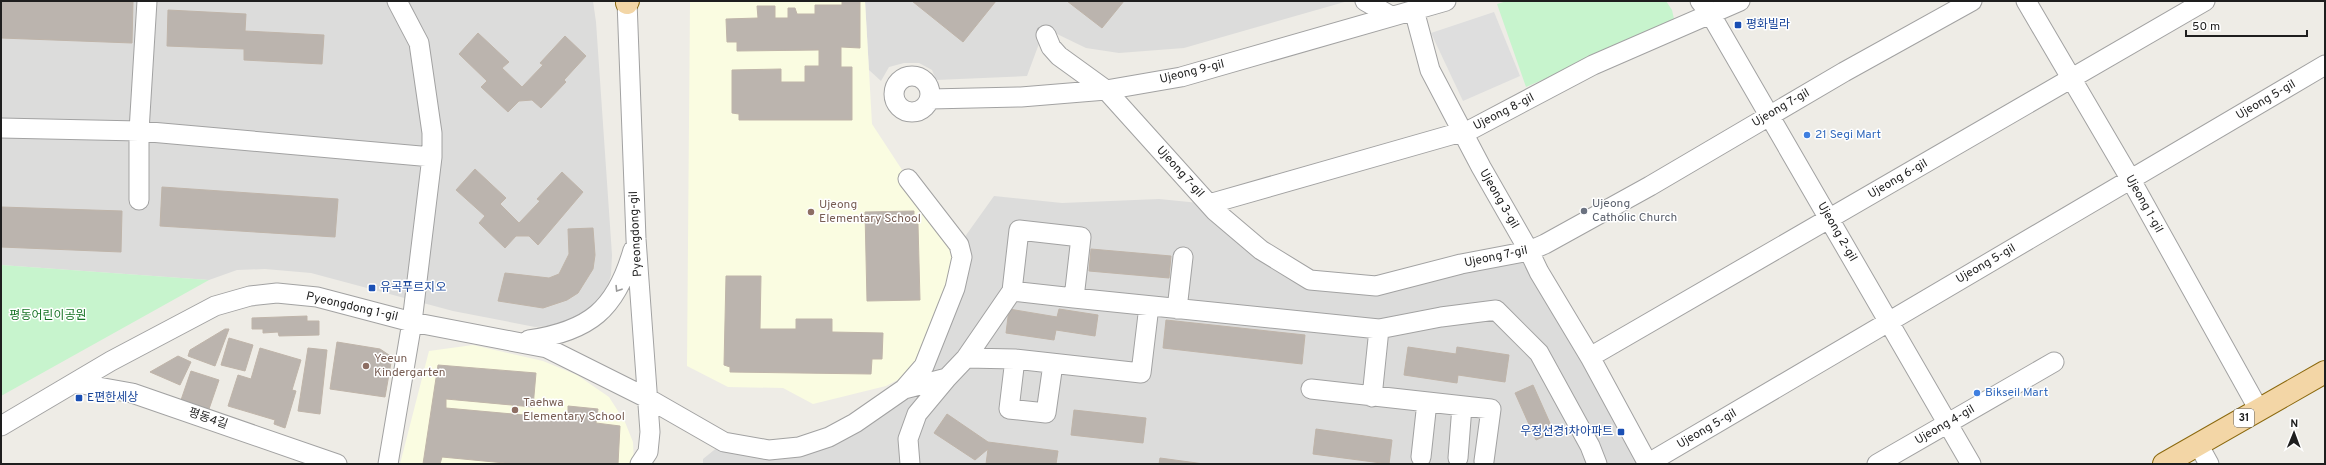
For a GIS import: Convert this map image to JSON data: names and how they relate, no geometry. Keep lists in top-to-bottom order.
{
  "streets": {
    "main road": ["31"],
    "street": [
      "Ujeong 9-gil",
      "Ujeong 5-gil",
      "Ujeong 7-gil",
      "Ujeong 8-gil",
      "Ujeong 6-gil",
      "Ujeong 3-gil",
      "Ujeong 1-gil",
      "Ujeong 2-gil",
      "Pyeongdong-gil",
      "Pyeongdong 1-gil",
      "평동4길",
      "Ujeong 4-gil"
    ]
  },
  "crossings": [
    ["Ujeong 9-gil", "Ujeong 7-gil"],
    ["Ujeong 9-gil", "Ujeong 3-gil"],
    ["Ujeong 5-gil", "Ujeong 3-gil"],
    ["Ujeong 5-gil", "Ujeong 1-gil"],
    ["Ujeong 5-gil", "Ujeong 2-gil"],
    ["Ujeong 7-gil", "Ujeong 8-gil"],
    ["Ujeong 7-gil", "Ujeong 3-gil"],
    ["Ujeong 7-gil", "Ujeong 2-gil"],
    ["Ujeong 8-gil", "Ujeong 3-gil"],
    ["Ujeong 8-gil", "Ujeong 2-gil"],
    ["Ujeong 6-gil", "Ujeong 3-gil"],
    ["Ujeong 6-gil", "Ujeong 1-gil"],
    ["Ujeong 6-gil", "Ujeong 2-gil"],
    ["Ujeong 1-gil", "31"],
    ["Ujeong 2-gil", "Ujeong 4-gil"],
    ["Pyeongdong-gil", "Pyeongdong 1-gil"],
    ["Pyeongdong 1-gil", "평동4길"]
  ],
  "parks": ["평동어린이공원"],
  "places": {
    "transit": [
      "평화빌라",
      "유곡푸르지오",
      "E편한세상",
      "우정선경1차아파트"
    ],
    "other": [
      "21 Segi Mart",
      "Ujeong Catholic Church",
      "Ujeong Elementary School",
      "Yeeun Kindergarten",
      "Bikseil Mart",
      "Taehwa Elementary School"
    ]
  },
  "scale_bar": "50 m",
  "north": "top"
}
